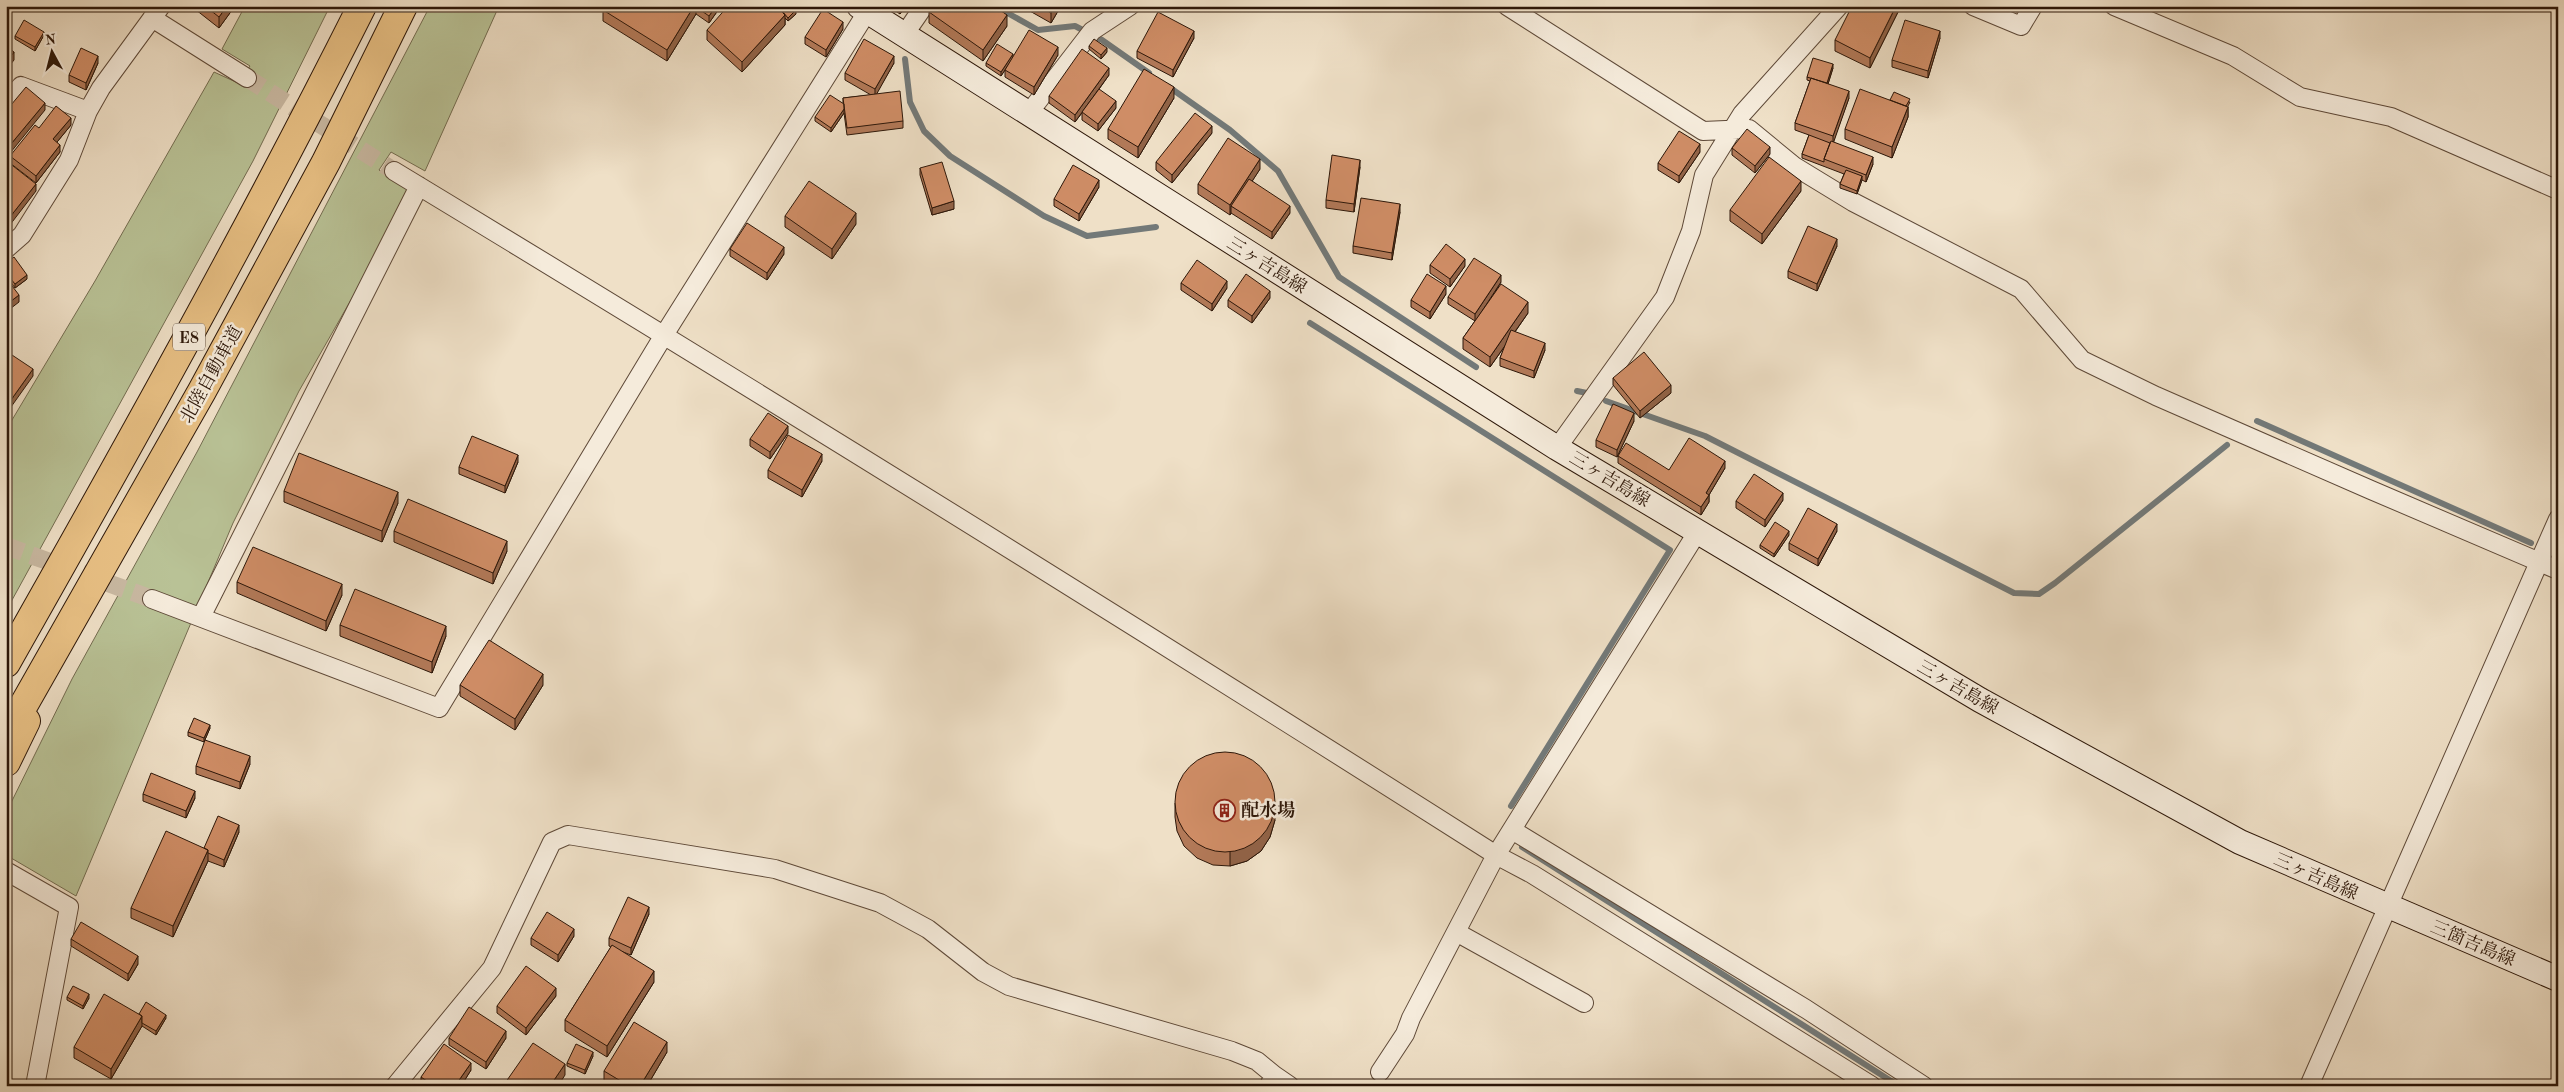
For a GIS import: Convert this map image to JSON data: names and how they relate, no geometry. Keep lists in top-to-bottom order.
{
  "streets": {
    "highway": ["E8", "北陸自動車道"],
    "main road": ["三ヶ吉島線", "三箇吉島線"]
  },
  "crossings": [
    ["三ヶ吉島線", "三箇吉島線"]
  ],
  "places": {
    "building": ["配水場"]
  },
  "north": "top"
}
